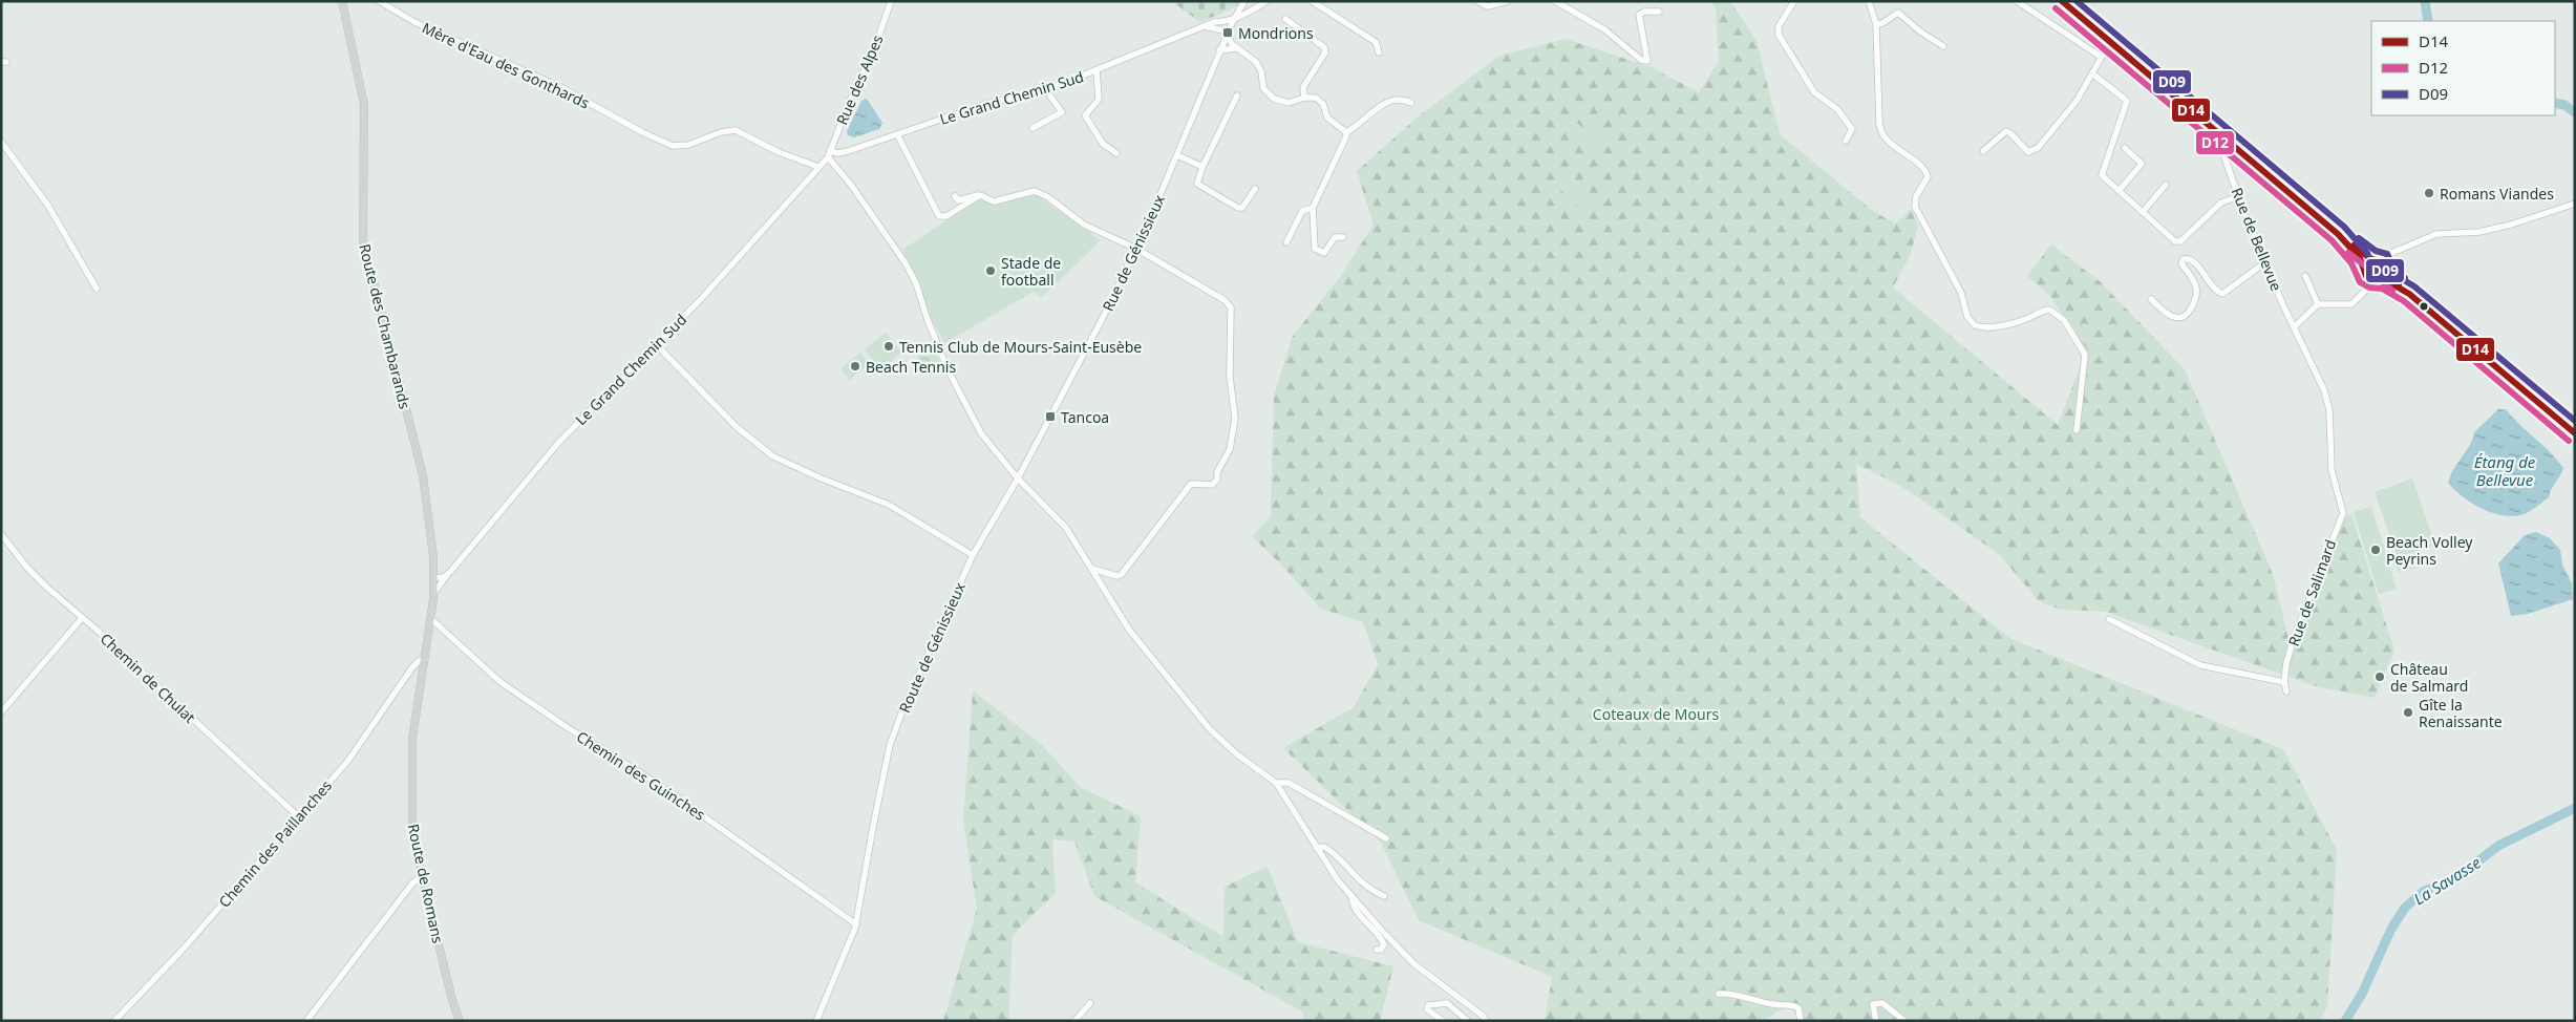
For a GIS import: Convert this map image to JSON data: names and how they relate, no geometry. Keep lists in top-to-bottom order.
{
  "streets": {
    "main road": ["Route des Chambarands", "Route de Romans"],
    "street": [
      "Mère d'Eau des Gonthards",
      "Rue des Alpes",
      "Le Grand Chemin Sud",
      "Rue de Bellevue",
      "Rue de Génissieux",
      "Rue de Salimard",
      "Route de Génissieux",
      "Chemin de Chulat",
      "Chemin des Guinches",
      "Chemin des Paillanches"
    ]
  },
  "crossings": [
    ["Mère d'Eau des Gonthards", "Le Grand Chemin Sud"],
    ["Rue des Alpes", "Le Grand Chemin Sud"],
    ["Le Grand Chemin Sud", "Rue de Génissieux"],
    ["Le Grand Chemin Sud", "Route des Chambarands"],
    ["Rue de Bellevue", "Rue de Salimard"],
    ["Rue de Génissieux", "Route de Génissieux"],
    ["Route des Chambarands", "Chemin des Guinches"],
    ["Route des Chambarands", "Route de Romans"],
    ["Route de Génissieux", "Chemin des Guinches"],
    ["Chemin de Chulat", "Chemin des Paillanches"],
    ["Chemin des Guinches", "Route de Romans"],
    ["Chemin des Paillanches", "Route de Romans"]
  ],
  "water": ["Étang de Bellevue", "La Savasse"],
  "parks": ["Coteaux de Mours"],
  "places": {
    "transit": ["Mondrions", "Tancoa"],
    "other": [
      "Romans Viandes",
      "Stade de football",
      "Tennis Club de Mours-Saint-Eusèbe",
      "Beach Tennis",
      "Beach Volley Peyrins",
      "Château de Salmard",
      "Gîte la Renaissante"
    ]
  },
  "lines": ["transit line D14", "transit line D09", "transit line D12"],
  "legend": ["D14", "D12", "D09"]
}
